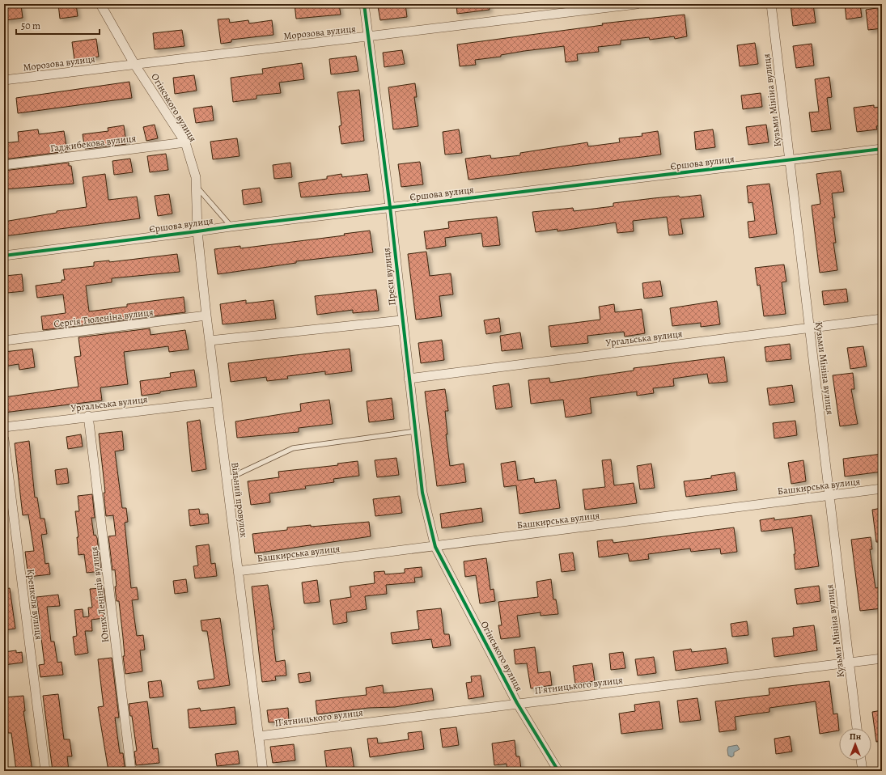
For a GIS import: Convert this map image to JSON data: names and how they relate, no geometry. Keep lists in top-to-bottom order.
{
  "streets": {
    "street": [
      "Морозова вулиця",
      "Кузьми Мініна вулиця",
      "Огінського вулиця",
      "Гаджибекова вулиця",
      "Єршова вулиця",
      "Преси вулиця",
      "Сергія Тюленіна вулиця",
      "Ургальська вулиця",
      "Башкирська вулиця",
      "Вільний провулок",
      "Юних Ленінців вулиця",
      "Кренкеля вулиця",
      "П’ятницького вулиця"
    ]
  },
  "crossings": [
    ["Морозова вулиця", "Огінського вулиця"],
    ["Морозова вулиця", "Преси вулиця"],
    ["Кузьми Мініна вулиця", "Єршова вулиця"],
    ["Кузьми Мініна вулиця", "Ургальська вулиця"],
    ["Кузьми Мініна вулиця", "Башкирська вулиця"],
    ["Кузьми Мініна вулиця", "П’ятницького вулиця"],
    ["Огінського вулиця", "Гаджибекова вулиця"],
    ["Огінського вулиця", "Єршова вулиця"],
    ["Огінського вулиця", "Преси вулиця"],
    ["Огінського вулиця", "Башкирська вулиця"],
    ["Огінського вулиця", "Вільний провулок"],
    ["Огінського вулиця", "П’ятницького вулиця"],
    ["Єршова вулиця", "Преси вулиця"],
    ["Єршова вулиця", "Вільний провулок"],
    ["Преси вулиця", "Ургальська вулиця"],
    ["Преси вулиця", "Башкирська вулиця"],
    ["Сергія Тюленіна вулиця", "Вільний провулок"],
    ["Ургальська вулиця", "Вільний провулок"],
    ["Ургальська вулиця", "Юних Ленінців вулиця"],
    ["Башкирська вулиця", "Вільний провулок"],
    ["Вільний провулок", "П’ятницького вулиця"]
  ],
  "scale_bar": "50 m",
  "north": "top"
}
